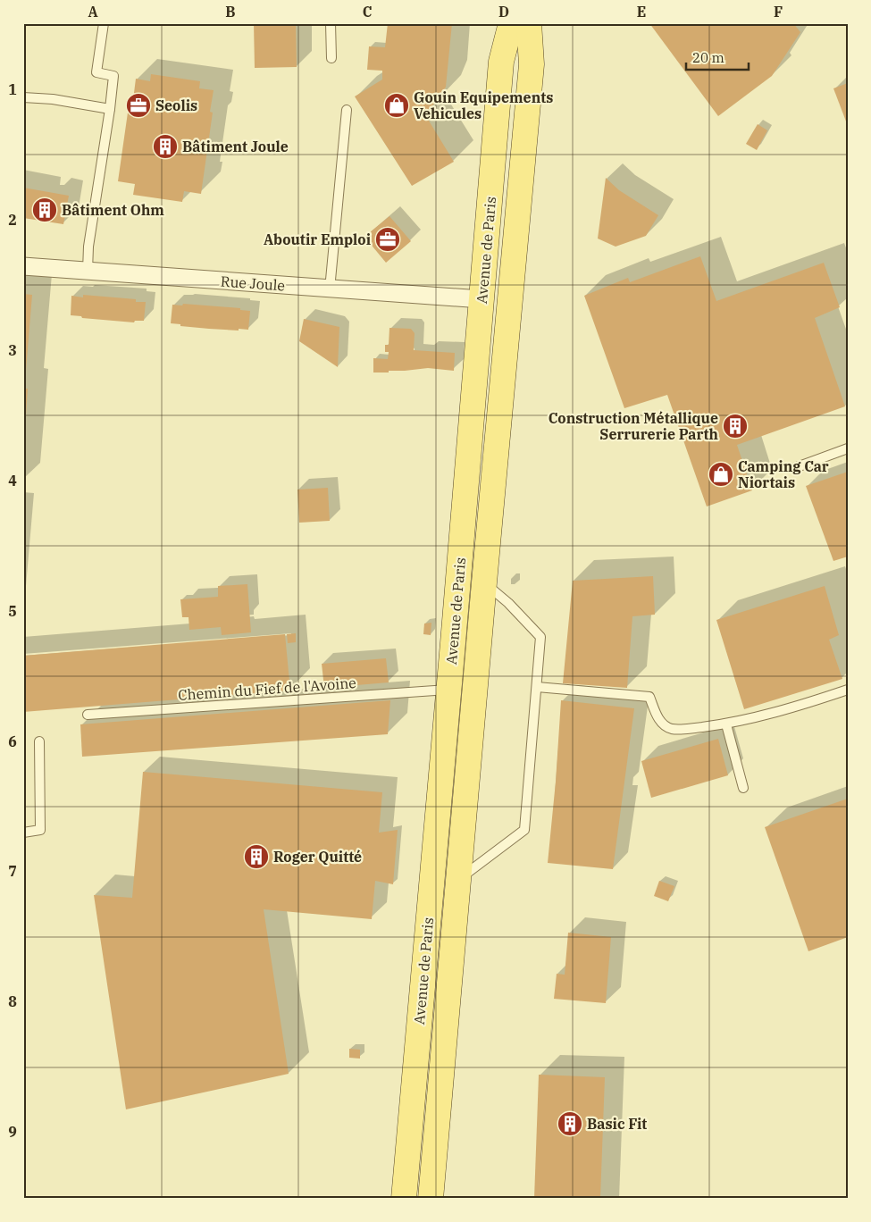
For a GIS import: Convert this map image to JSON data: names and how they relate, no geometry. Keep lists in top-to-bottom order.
{
  "streets": {
    "main road": ["Avenue de Paris"],
    "street": ["Rue Joule"],
    "lane": ["Chemin du Fief de l'Avoine"]
  },
  "crossings": [
    ["Avenue de Paris", "Rue Joule"],
    ["Avenue de Paris", "Chemin du Fief de l'Avoine"]
  ],
  "places": {
    "office": ["Seolis", "Aboutir Emploi"],
    "shop": ["Gouin Equipements Vehicules", "Camping Car Niortais"],
    "building": [
      "Bâtiment Joule",
      "Bâtiment Ohm",
      "Construction Métallique Serrurerie Parth",
      "Roger Quitté",
      "Basic Fit"
    ]
  },
  "scale_bar": "20 m",
  "grid": {
    "columns": [
      "A",
      "B",
      "C",
      "D",
      "E",
      "F"
    ],
    "rows": [
      "1",
      "2",
      "3",
      "4",
      "5",
      "6",
      "7",
      "8",
      "9"
    ]
  }
}
